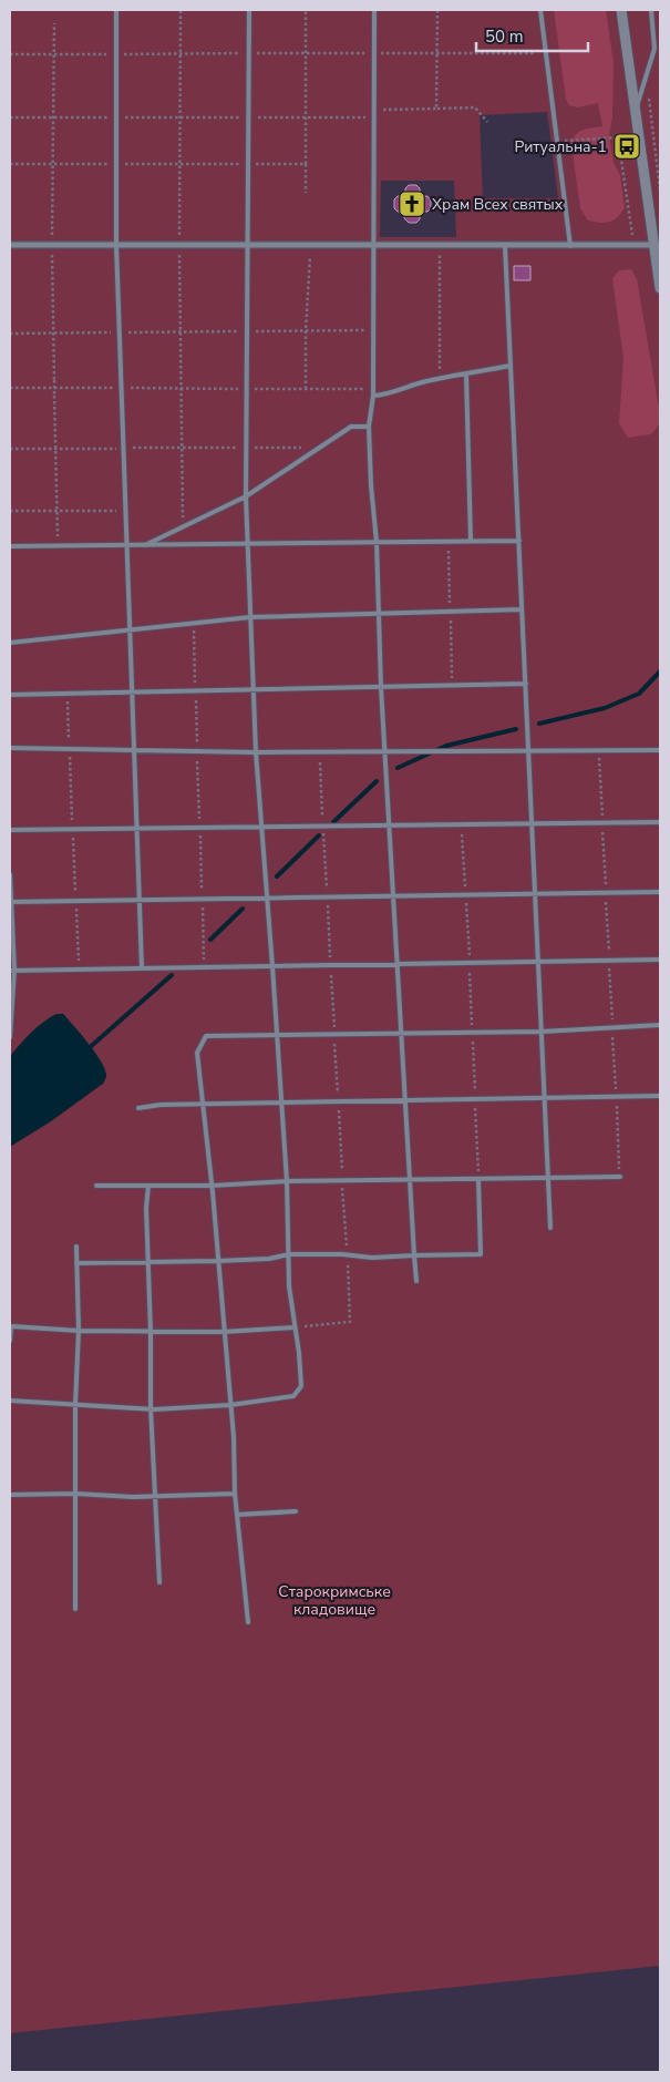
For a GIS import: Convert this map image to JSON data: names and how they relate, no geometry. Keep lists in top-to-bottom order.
{
  "parks": ["Старокримське кладовище"],
  "places": {
    "bus stop": ["Ритуальна-1"],
    "church": ["Храм Всех святых"]
  },
  "scale_bar": "50 m"
}
